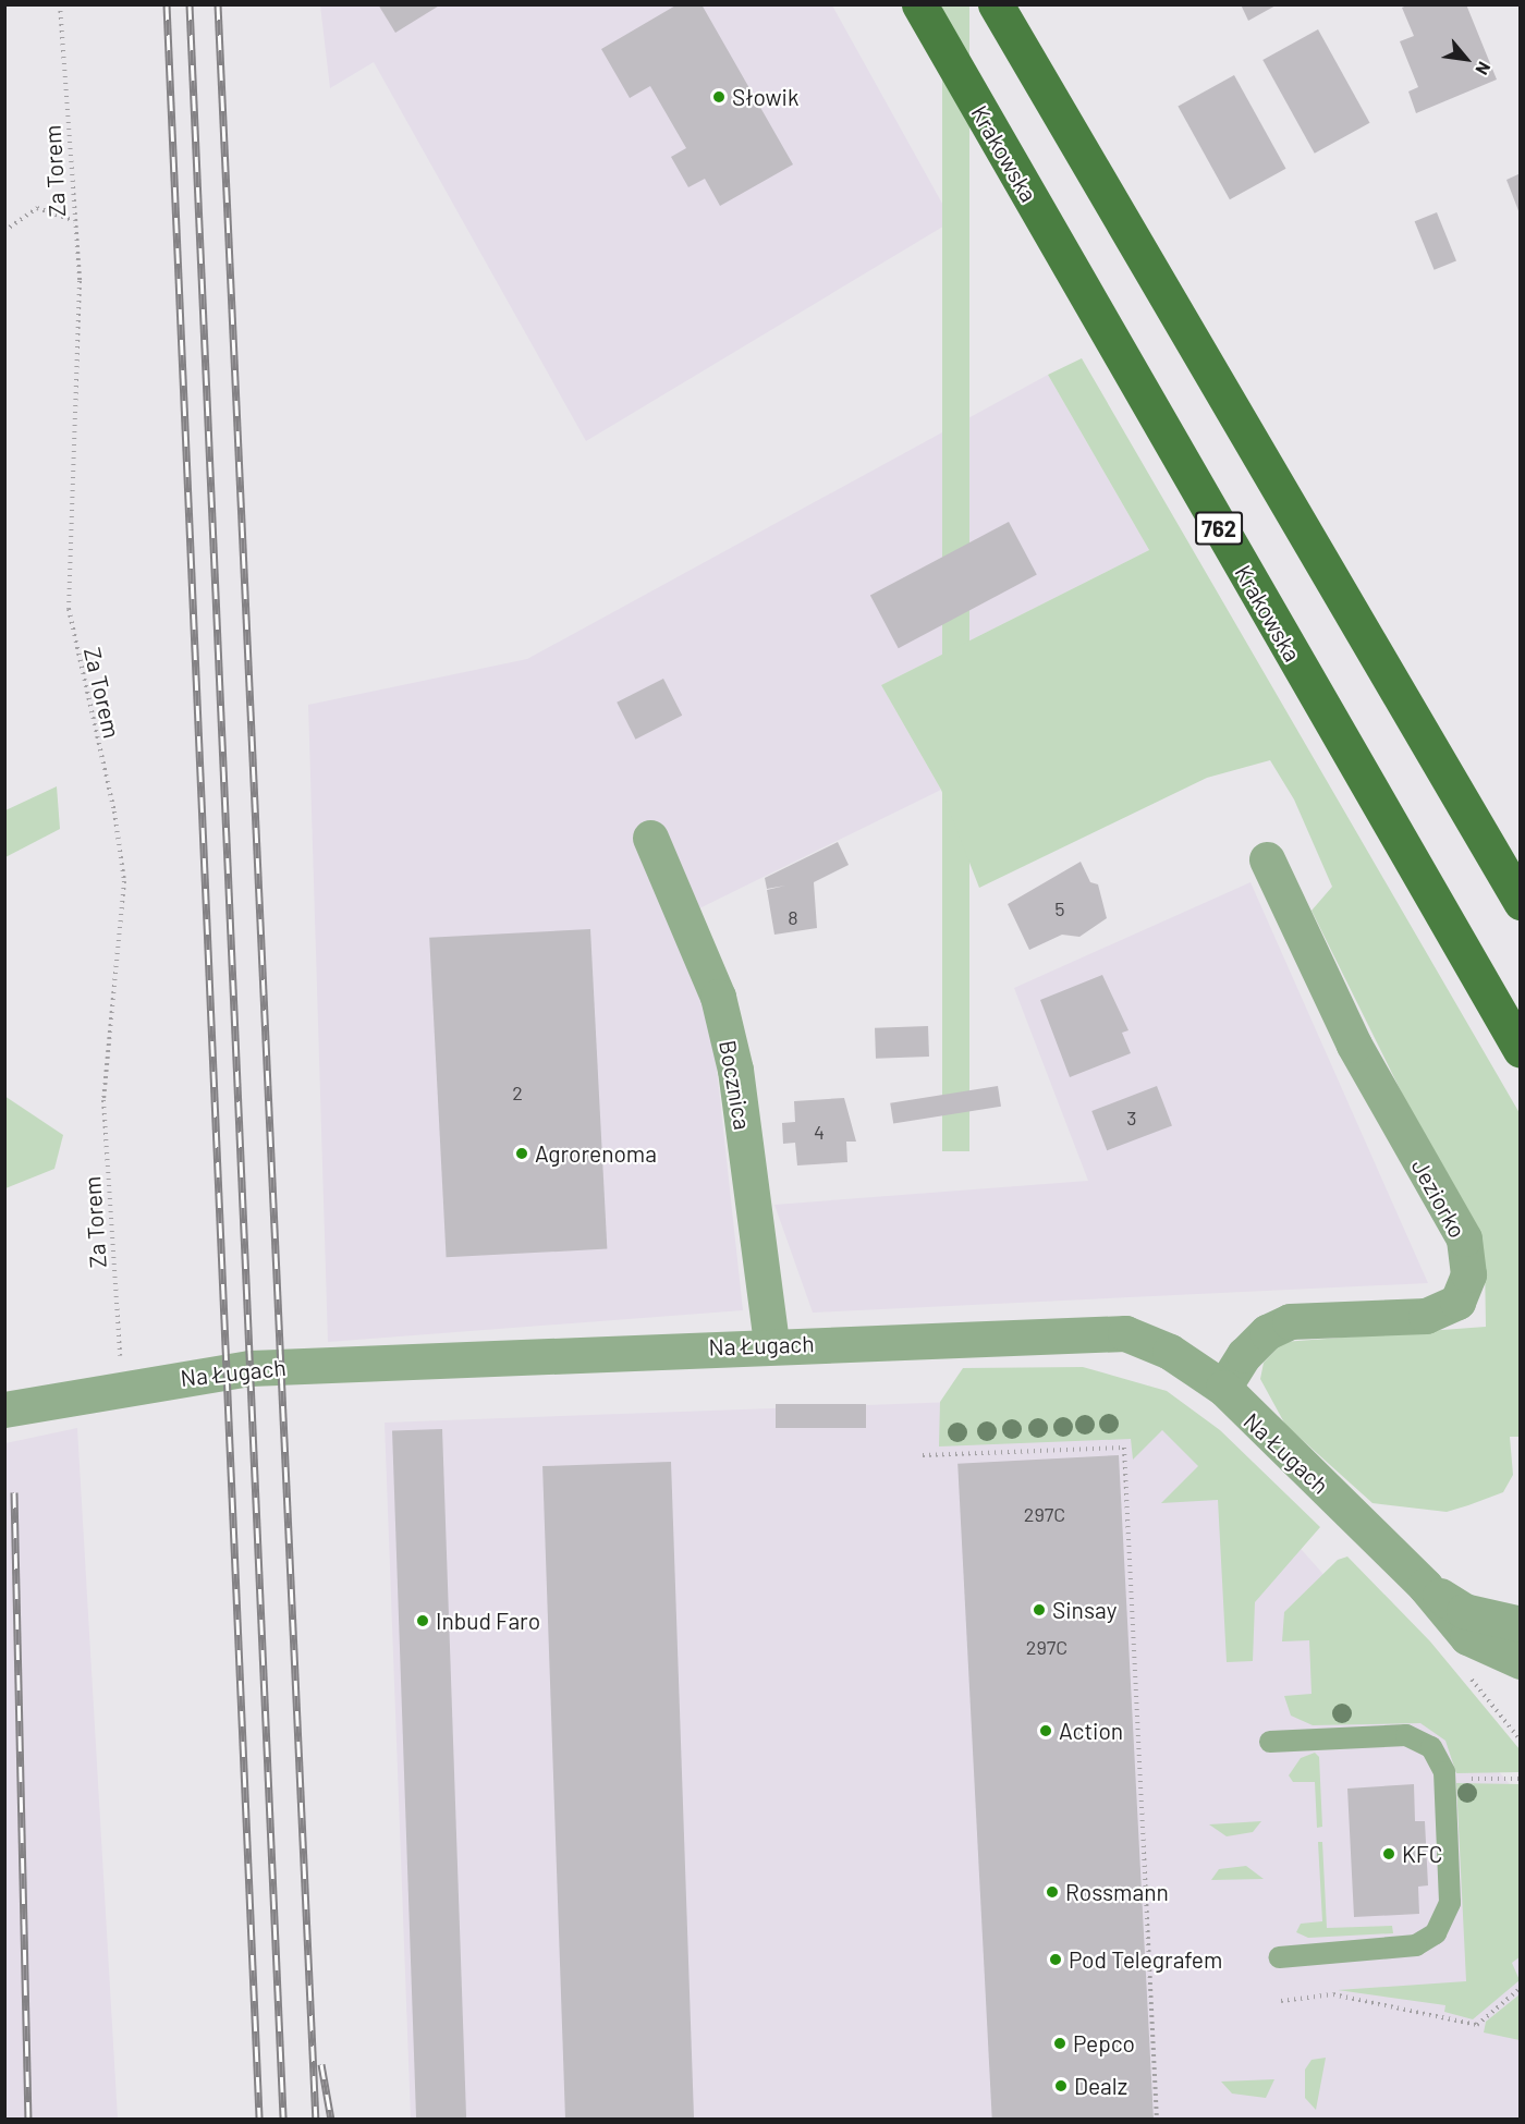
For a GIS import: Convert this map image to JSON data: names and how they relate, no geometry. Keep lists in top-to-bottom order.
{
  "streets": {
    "main road": ["Krakowska", "762"],
    "street": ["Bocznica", "Jeziorko", "Na Ługach"],
    "path": ["Za Torem"]
  },
  "crossings": [
    ["Za Torem", "Na Ługach"],
    ["Bocznica", "Na Ługach"],
    ["Jeziorko", "Na Ługach"]
  ],
  "places": [
    "Słowik",
    "Agrorenoma",
    "Sinsay",
    "Inbud Faro",
    "Action",
    "KFC",
    "Rossmann",
    "Pod Telegrafem",
    "Pepco",
    "Dealz"
  ],
  "house_numbers": [
    "5",
    "8",
    "2",
    "3",
    "4",
    "297C",
    "297C"
  ],
  "north": "bottom right"
}
